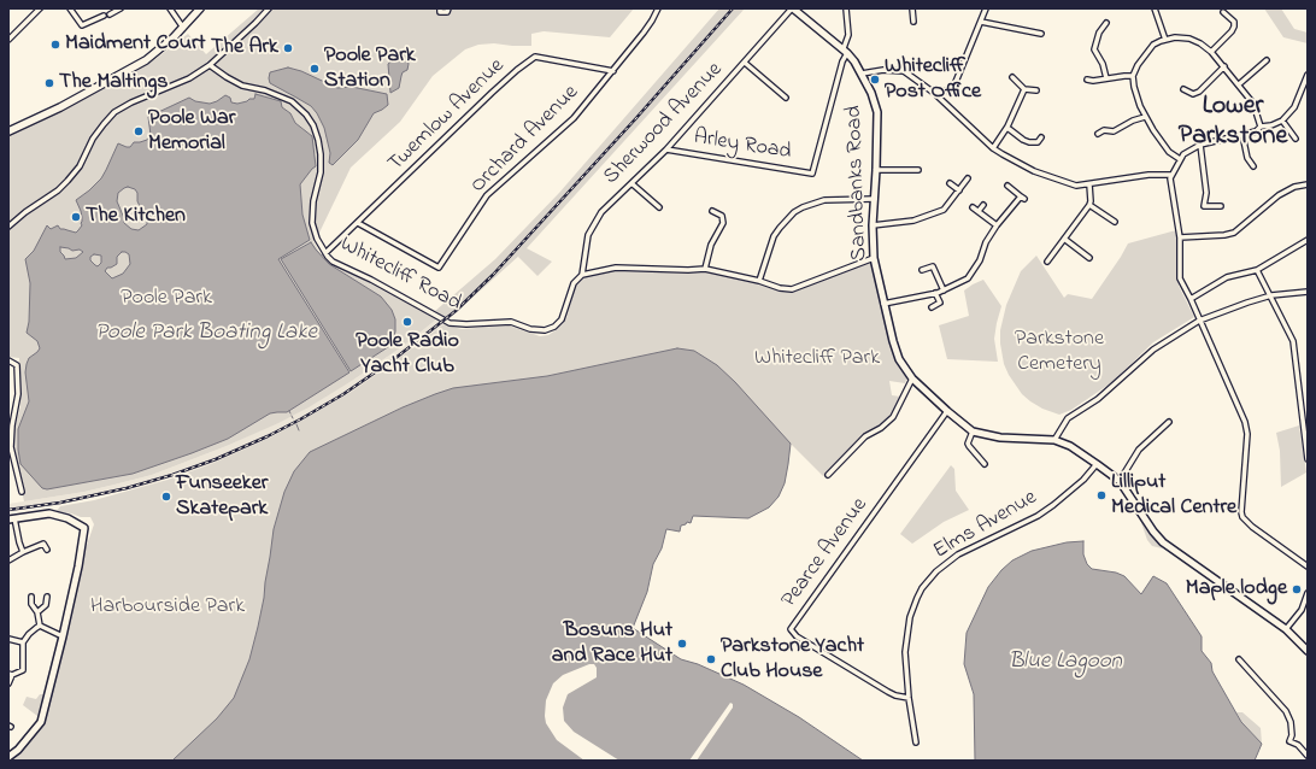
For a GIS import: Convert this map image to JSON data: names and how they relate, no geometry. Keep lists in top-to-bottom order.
{
  "streets": {
    "main road": ["Sandbanks Road"],
    "street": [
      "Twemlow Avenue",
      "Sherwood Avenue",
      "Orchard Avenue",
      "Arley Road",
      "Whitecliff Road",
      "Elms Avenue",
      "Pearce Avenue"
    ]
  },
  "crossings": [
    ["Twemlow Avenue", "Orchard Avenue"],
    ["Twemlow Avenue", "Whitecliff Road"],
    ["Sherwood Avenue", "Arley Road"],
    ["Sherwood Avenue", "Sandbanks Road"],
    ["Sherwood Avenue", "Whitecliff Road"],
    ["Arley Road", "Sandbanks Road"],
    ["Sandbanks Road", "Elms Avenue"],
    ["Sandbanks Road", "Pearce Avenue"],
    ["Elms Avenue", "Pearce Avenue"]
  ],
  "districts": ["Lower Parkstone"],
  "water": ["Poole Park Boating Lake", "Blue Lagoon"],
  "parks": [
    "Poole Park",
    "Parkstone Cemetery",
    "Whitecliff Park",
    "Harbourside Park"
  ],
  "places": [
    "Maidment Court",
    "The Ark",
    "Poole Park Station",
    "Whitecliff Post Office",
    "The Maltings",
    "Poole War Memorial",
    "The Kitchen",
    "Poole Radio Yacht Club",
    "Lilliput Medical Centre",
    "Funseeker Skatepark",
    "Maple lodge",
    "Bosuns Hut and Race Hut",
    "Parkstone Yacht Club House"
  ]
}
